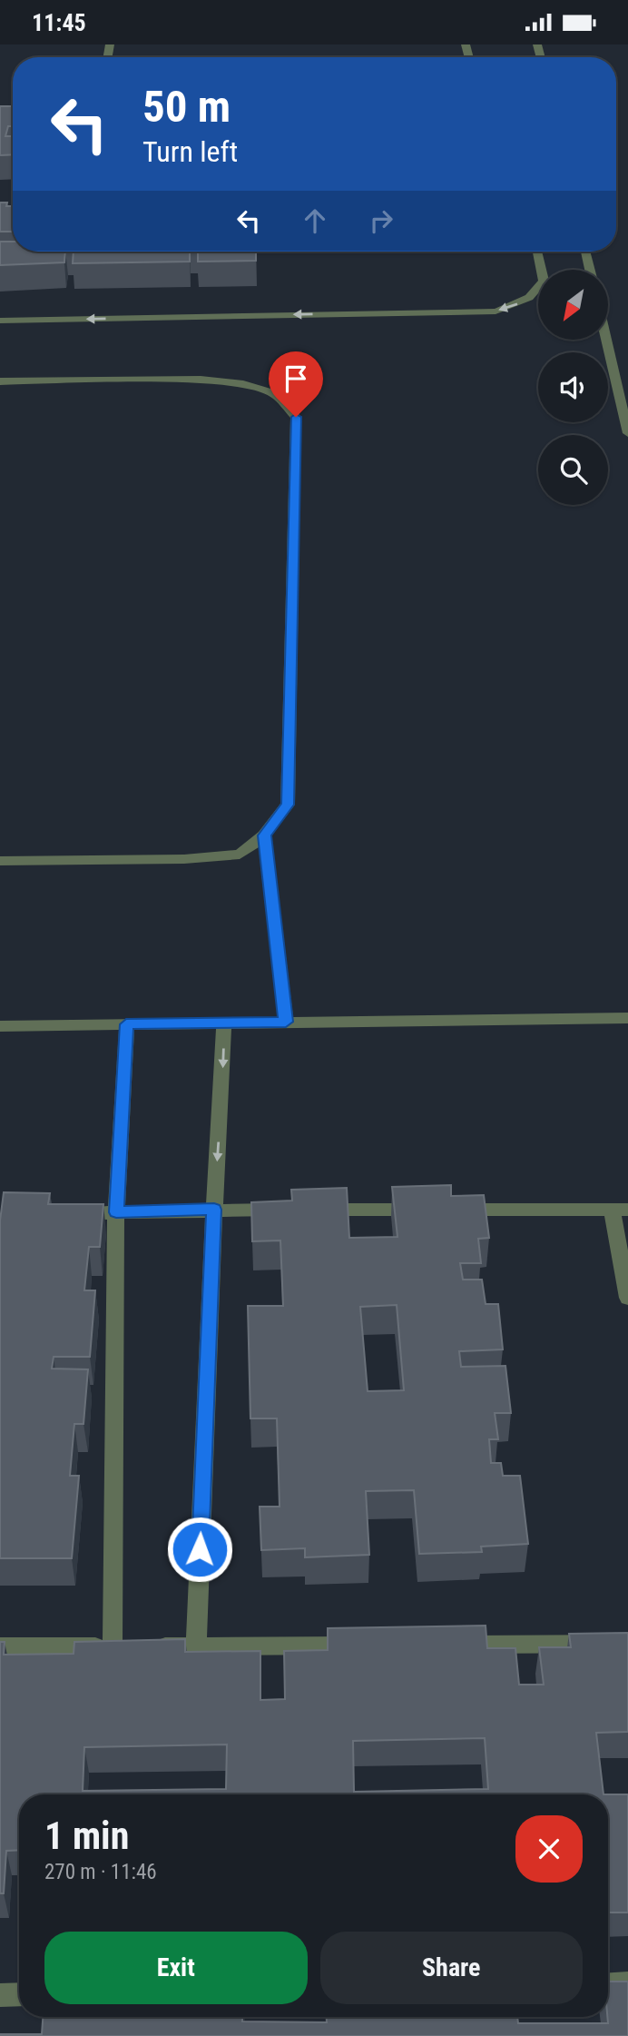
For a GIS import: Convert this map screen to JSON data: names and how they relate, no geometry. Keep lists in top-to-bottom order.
{
  "north": "bottom left",
  "page": {
    "status": "11:45",
    "turn": ["50 m", "Turn left"],
    "heading": ["1 min", "270 m · 11:46"],
    "buttons": ["Exit", "Share"]
  }
}
